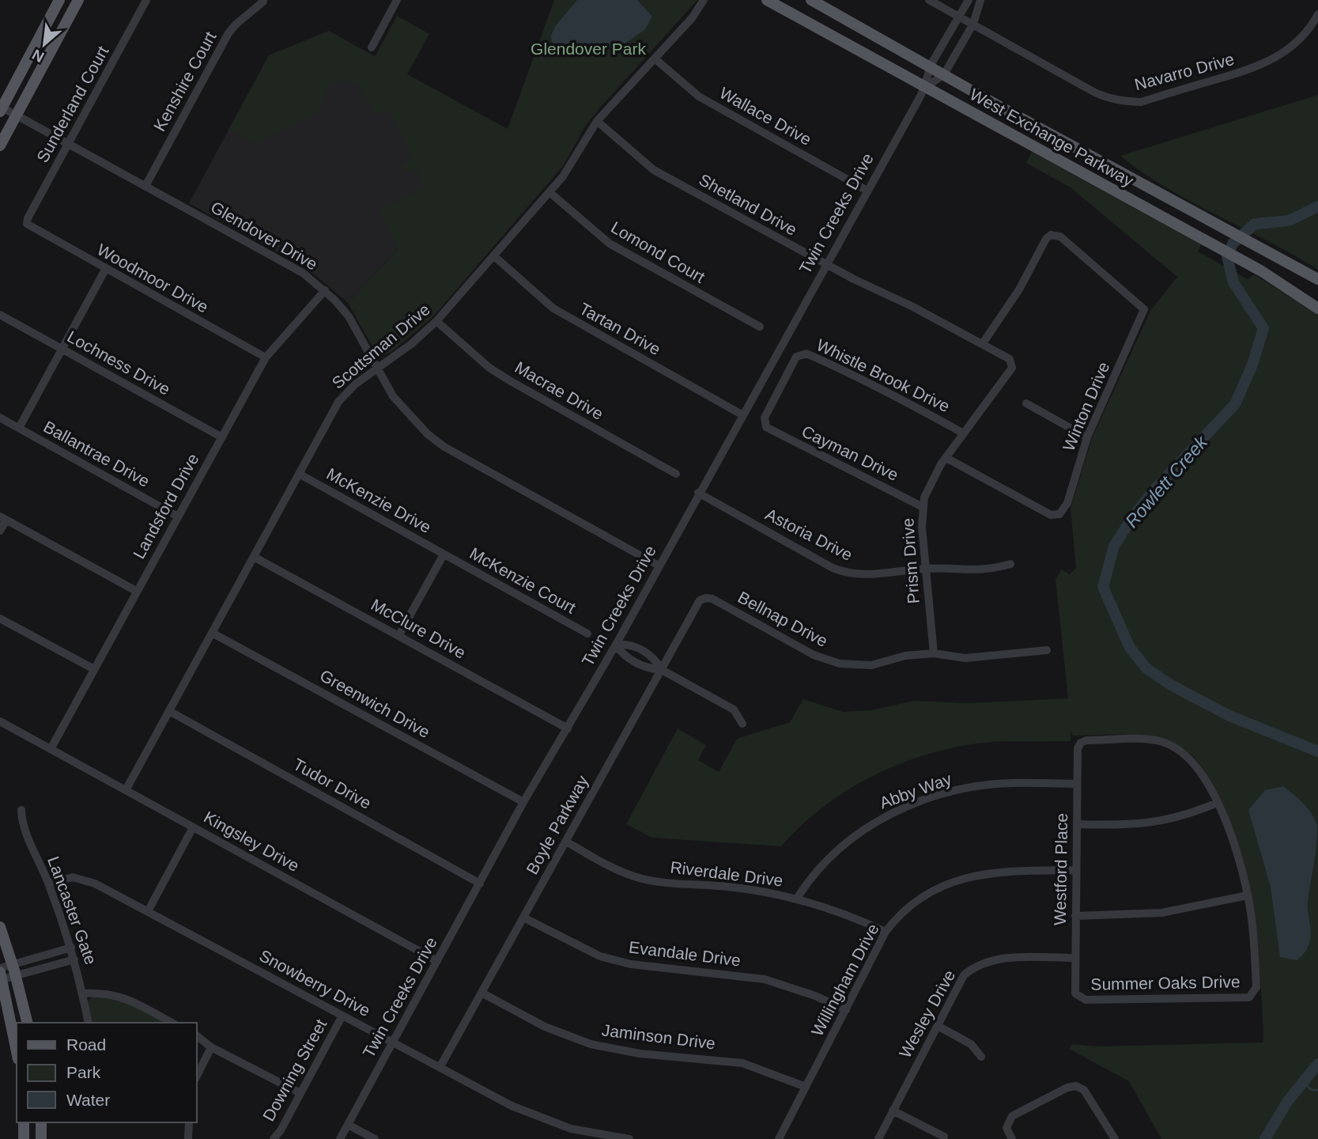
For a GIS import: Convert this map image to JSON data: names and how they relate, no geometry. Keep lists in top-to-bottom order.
{
  "streets": {
    "main road": ["West Exchange Parkway"],
    "street": [
      "Navarro Drive",
      "Kenshire Court",
      "Sunderland Court",
      "Wallace Drive",
      "Shetland Drive",
      "Twin Creeks Drive",
      "Glendover Drive",
      "Lomond Court",
      "Woodmoor Drive",
      "Tartan Drive",
      "Scottsman Drive",
      "Lochness Drive",
      "Whistle Brook Drive",
      "Macrae Drive",
      "Winton Drive",
      "Cayman Drive",
      "Ballantrae Drive",
      "McKenzie Drive",
      "Landsford Drive",
      "Astoria Drive",
      "Prism Drive",
      "McKenzie Court",
      "Bellnap Drive",
      "McClure Drive",
      "Greenwich Drive",
      "Tudor Drive",
      "Abby Way",
      "Boyle Parkway",
      "Kingsley Drive",
      "Westford Place",
      "Riverdale Drive",
      "Lancaster Gate",
      "Evandale Drive",
      "Willingham Drive",
      "Snowberry Drive",
      "Summer Oaks Drive",
      "Wesley Drive",
      "Jaminson Drive",
      "Downing Street"
    ]
  },
  "crossings": [
    ["Navarro Drive", "Twin Creeks Drive"],
    ["Kenshire Court", "Glendover Drive"],
    ["Sunderland Court", "Glendover Drive"],
    ["Sunderland Court", "Woodmoor Drive"],
    ["Wallace Drive", "Twin Creeks Drive"],
    ["Wallace Drive", "Scottsman Drive"],
    ["West Exchange Parkway", "Twin Creeks Drive"],
    ["Shetland Drive", "Twin Creeks Drive"],
    ["Shetland Drive", "Scottsman Drive"],
    ["Shetland Drive", "Winton Drive"],
    ["Shetland Drive", "Prism Drive"],
    ["Twin Creeks Drive", "Glendover Drive"],
    ["Twin Creeks Drive", "Tartan Drive"],
    ["Twin Creeks Drive", "Astoria Drive"],
    ["Twin Creeks Drive", "McClure Drive"],
    ["Twin Creeks Drive", "Greenwich Drive"],
    ["Twin Creeks Drive", "Tudor Drive"],
    ["Twin Creeks Drive", "Kingsley Drive"],
    ["Twin Creeks Drive", "Snowberry Drive"],
    ["Glendover Drive", "Scottsman Drive"],
    ["Glendover Drive", "Landsford Drive"],
    ["Lomond Court", "Scottsman Drive"],
    ["Woodmoor Drive", "Landsford Drive"],
    ["Tartan Drive", "Scottsman Drive"],
    ["Scottsman Drive", "Macrae Drive"],
    ["Scottsman Drive", "McKenzie Drive"],
    ["Scottsman Drive", "McClure Drive"],
    ["Scottsman Drive", "Greenwich Drive"],
    ["Scottsman Drive", "Tudor Drive"],
    ["Scottsman Drive", "Kingsley Drive"],
    ["Lochness Drive", "Landsford Drive"],
    ["Whistle Brook Drive", "Cayman Drive"],
    ["Whistle Brook Drive", "Prism Drive"],
    ["Winton Drive", "Prism Drive"],
    ["Cayman Drive", "Prism Drive"],
    ["Ballantrae Drive", "Landsford Drive"],
    ["McKenzie Drive", "McKenzie Court"],
    ["Landsford Drive", "Kingsley Drive"],
    ["Astoria Drive", "Prism Drive"],
    ["Prism Drive", "Bellnap Drive"],
    ["Bellnap Drive", "Boyle Parkway"],
    ["Abby Way", "Westford Place"],
    ["Abby Way", "Riverdale Drive"],
    ["Boyle Parkway", "Riverdale Drive"],
    ["Boyle Parkway", "Evandale Drive"],
    ["Boyle Parkway", "Snowberry Drive"],
    ["Boyle Parkway", "Jaminson Drive"],
    ["Westford Place", "Willingham Drive"],
    ["Westford Place", "Summer Oaks Drive"],
    ["Westford Place", "Wesley Drive"],
    ["Riverdale Drive", "Willingham Drive"],
    ["Lancaster Gate", "Snowberry Drive"],
    ["Evandale Drive", "Willingham Drive"],
    ["Willingham Drive", "Jaminson Drive"],
    ["Snowberry Drive", "Downing Street"]
  ],
  "water": ["Rowlett Creek"],
  "parks": ["Glendover Park"],
  "legend": ["Road", "Park", "Water"],
  "north": "bottom left"
}
